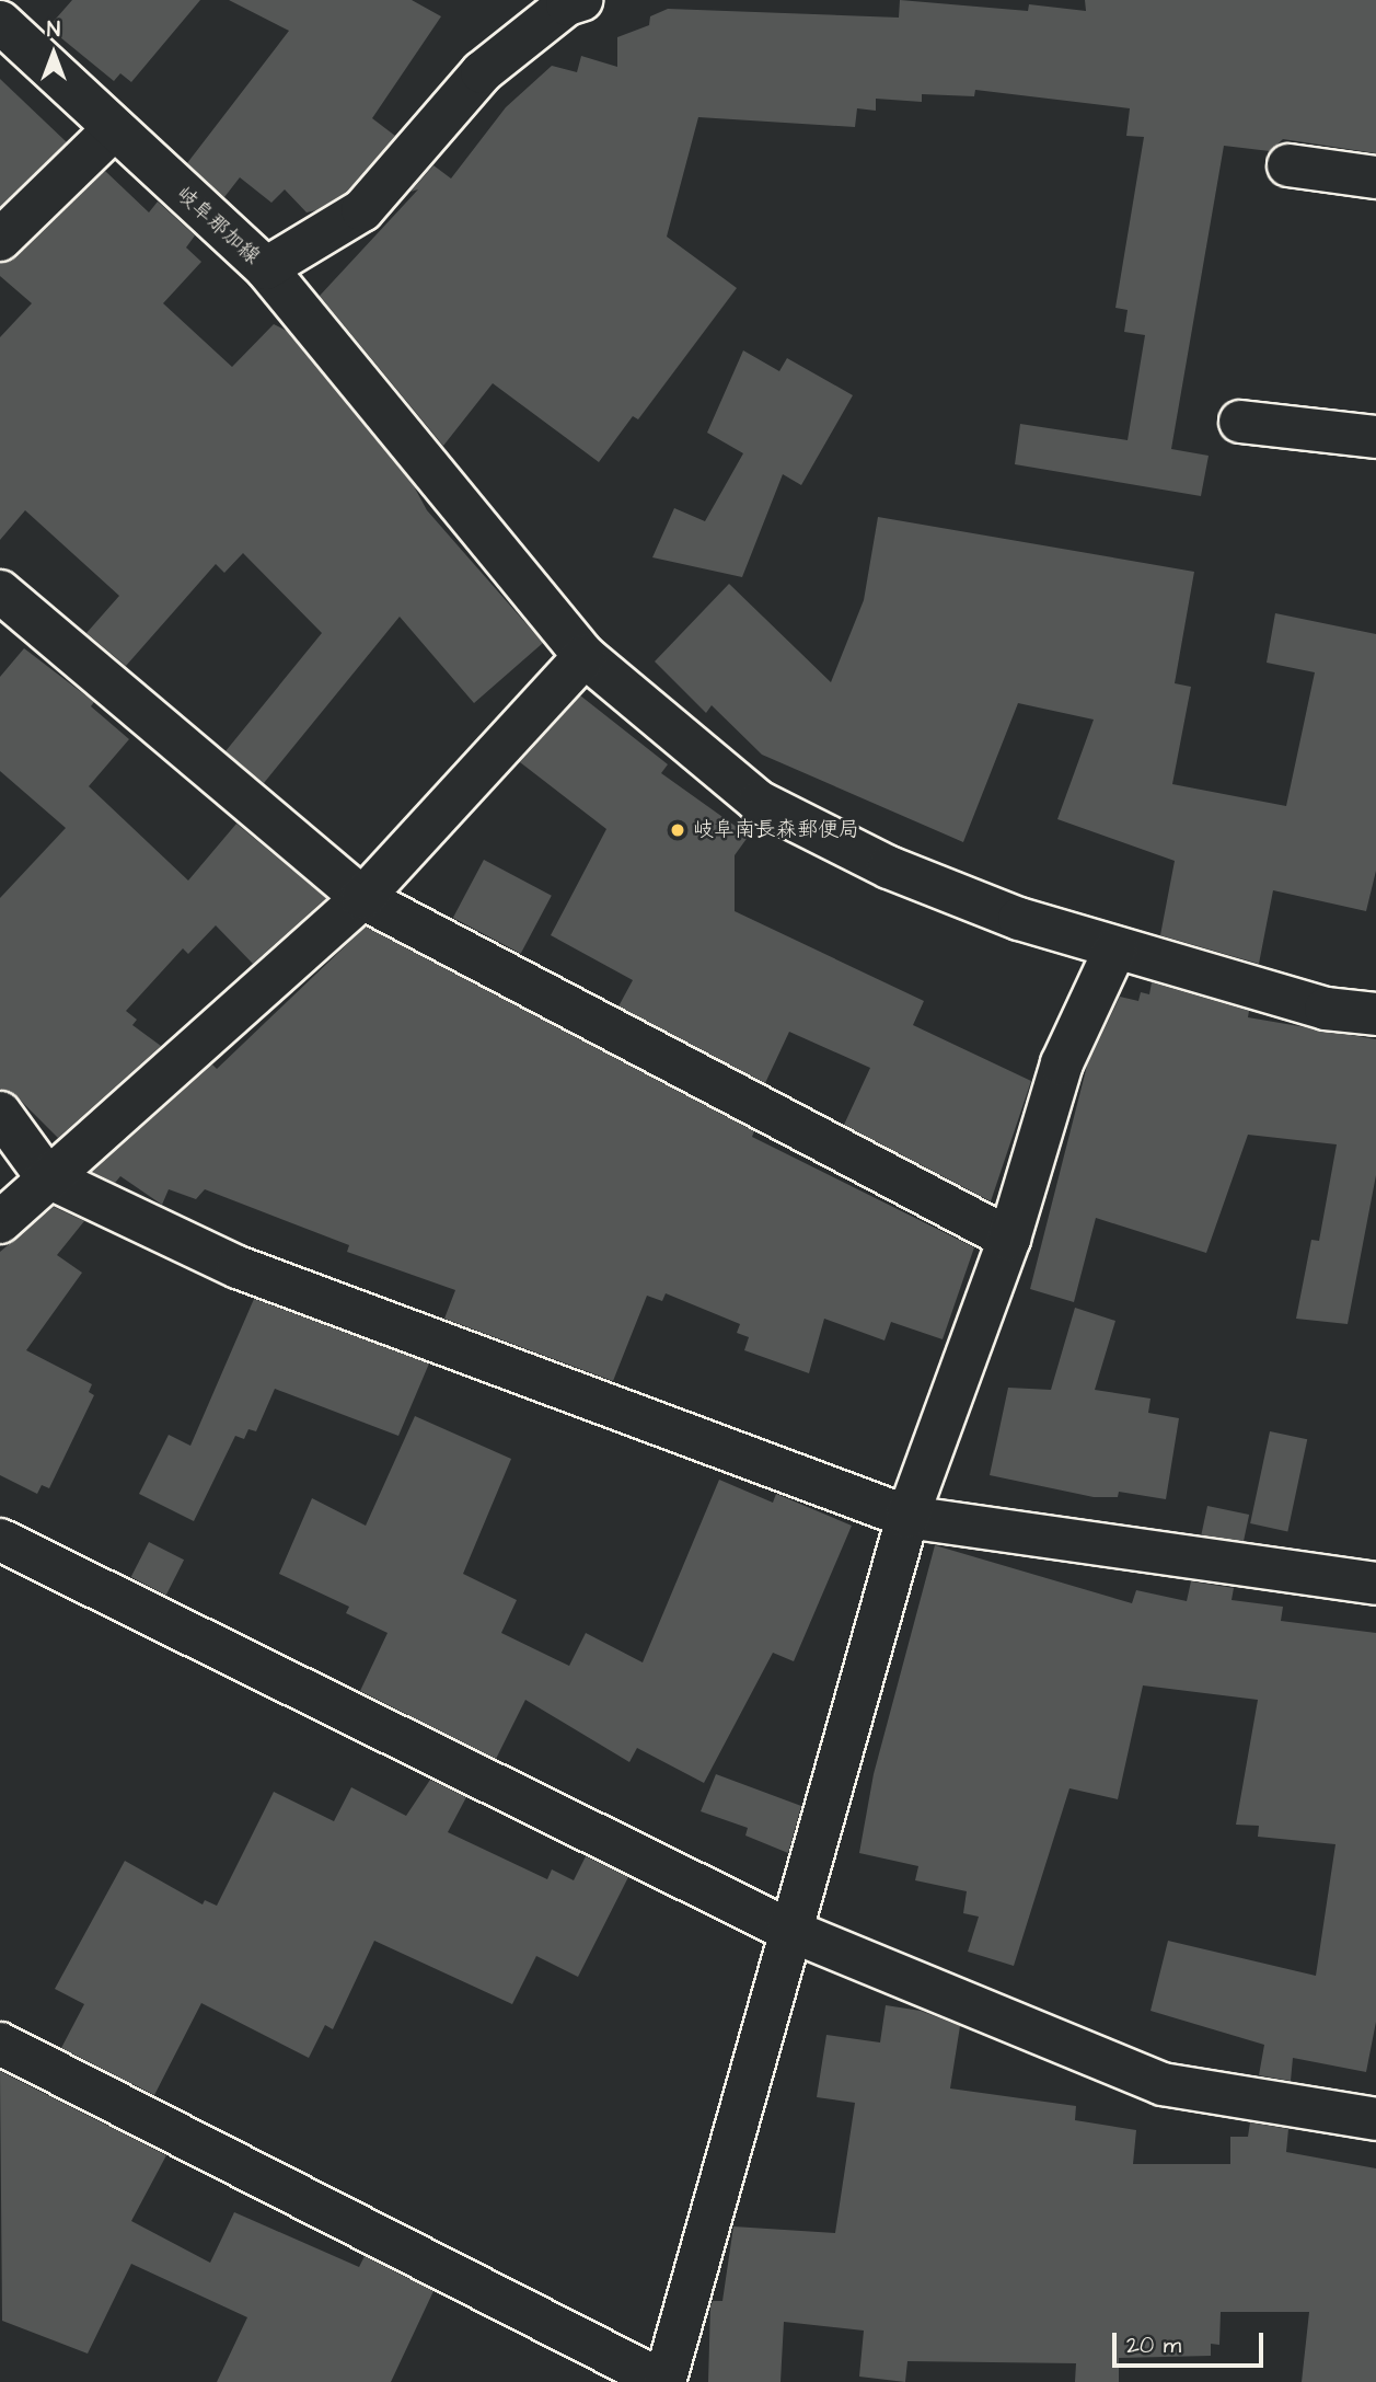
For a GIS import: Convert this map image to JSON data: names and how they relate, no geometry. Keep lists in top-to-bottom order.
{
  "streets": {
    "street": ["岐阜那加線"]
  },
  "places": ["岐阜南長森郵便局"],
  "scale_bar": "20 m",
  "north": "top"
}
